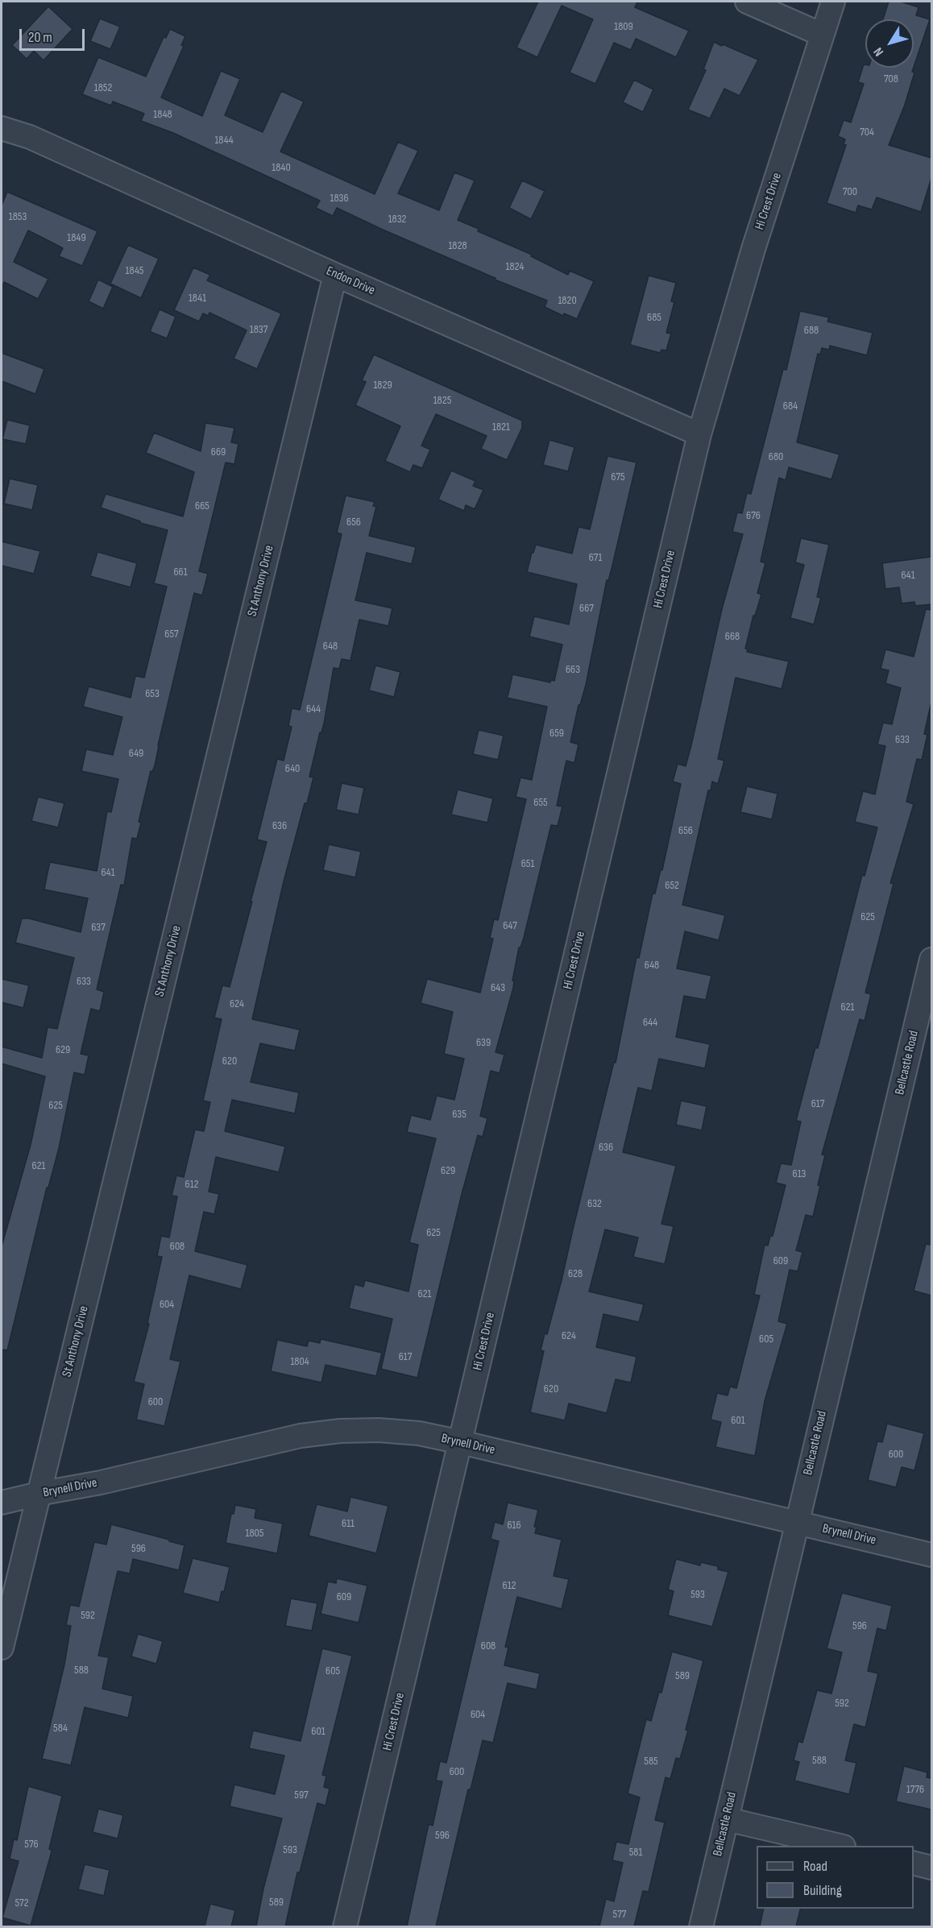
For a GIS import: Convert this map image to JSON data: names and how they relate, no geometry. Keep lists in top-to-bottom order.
{
  "streets": {
    "street": [
      "Hi Crest Drive",
      "Endon Drive",
      "St Anthony Drive",
      "Bellcastle Road",
      "Brynell Drive"
    ]
  },
  "crossings": [
    ["Hi Crest Drive", "Endon Drive"],
    ["Hi Crest Drive", "Brynell Drive"],
    ["Endon Drive", "St Anthony Drive"],
    ["St Anthony Drive", "Brynell Drive"],
    ["Bellcastle Road", "Brynell Drive"]
  ],
  "house_numbers": [
    "1809",
    "708",
    "1852",
    "1848",
    "704",
    "1844",
    "1840",
    "700",
    "1836",
    "1853",
    "1832",
    "1849",
    "1828",
    "1824",
    "1845",
    "1841",
    "1820",
    "685",
    "1837",
    "688",
    "1829",
    "1825",
    "684",
    "1821",
    "669",
    "680",
    "675",
    "665",
    "676",
    "656",
    "671",
    "661",
    "641",
    "667",
    "657",
    "668",
    "648",
    "663",
    "653",
    "644",
    "659",
    "633",
    "649",
    "640",
    "655",
    "636",
    "656",
    "651",
    "641",
    "652",
    "625",
    "647",
    "637",
    "648",
    "633",
    "643",
    "624",
    "621",
    "644",
    "639",
    "629",
    "620",
    "617",
    "625",
    "635",
    "636",
    "621",
    "629",
    "613",
    "612",
    "632",
    "625",
    "608",
    "609",
    "628",
    "621",
    "604",
    "624",
    "605",
    "617",
    "1804",
    "620",
    "600",
    "601",
    "600",
    "611",
    "616",
    "1805",
    "596",
    "612",
    "593",
    "609",
    "592",
    "596",
    "608",
    "588",
    "605",
    "589",
    "592",
    "604",
    "584",
    "601",
    "588",
    "585",
    "600",
    "1776",
    "597",
    "596",
    "576",
    "593",
    "581",
    "589",
    "572",
    "577"
  ],
  "legend": ["Road", "Building"],
  "scale_bar": "20 m",
  "north": "bottom left"
}
